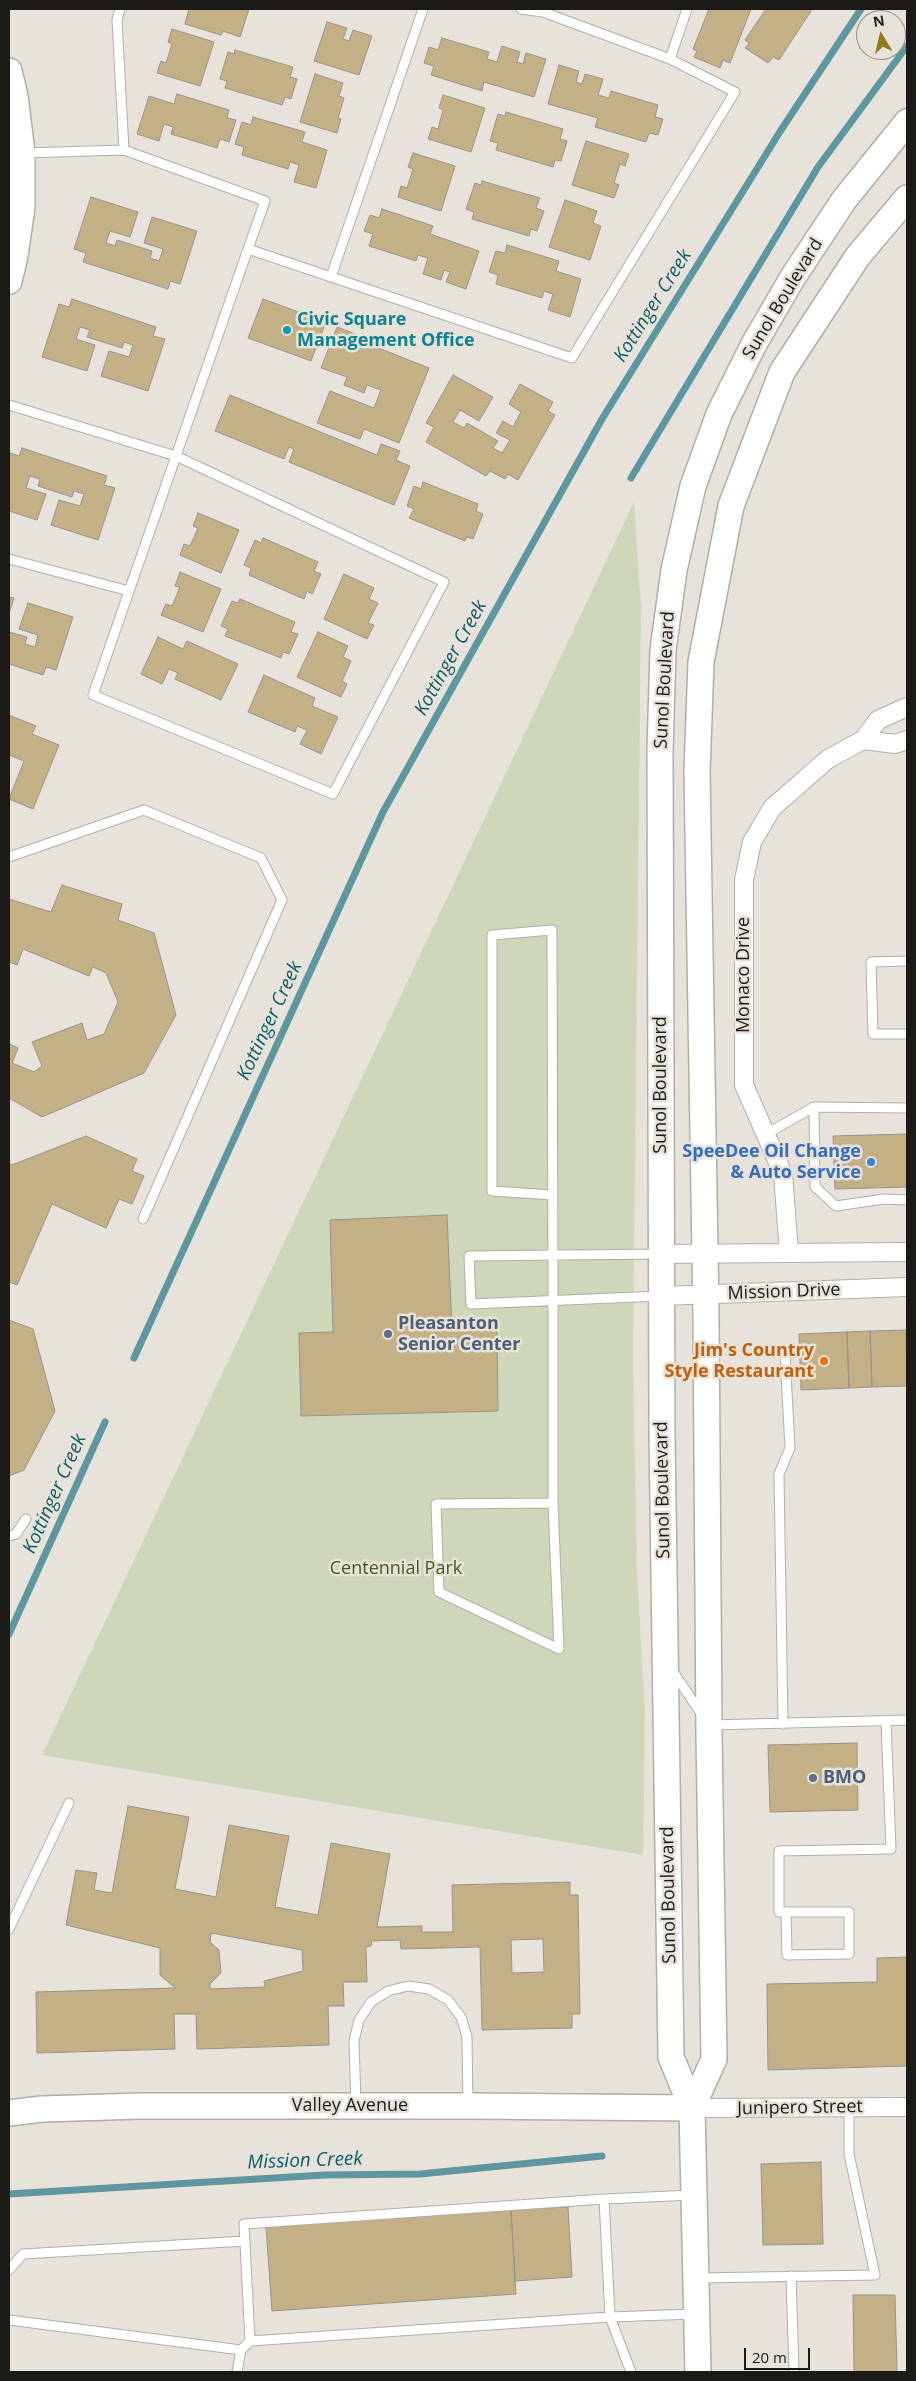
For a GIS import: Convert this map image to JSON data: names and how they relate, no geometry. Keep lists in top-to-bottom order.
{
  "streets": {
    "main road": ["Sunol Boulevard", "Valley Avenue"],
    "street": ["Monaco Drive", "Mission Drive", "Junipero Street"]
  },
  "crossings": [
    ["Sunol Boulevard", "Mission Drive"],
    ["Sunol Boulevard", "Valley Avenue"],
    ["Sunol Boulevard", "Junipero Street"],
    ["Valley Avenue", "Junipero Street"]
  ],
  "water": ["Kottinger Creek", "Mission Creek"],
  "parks": ["Centennial Park"],
  "places": [
    "Civic Square Management Office",
    "SpeeDee Oil Change & Auto Service",
    "Pleasanton Senior Center",
    "Jim's Country Style Restaurant",
    "BMO"
  ],
  "scale_bar": "20 m",
  "north": "top"
}
